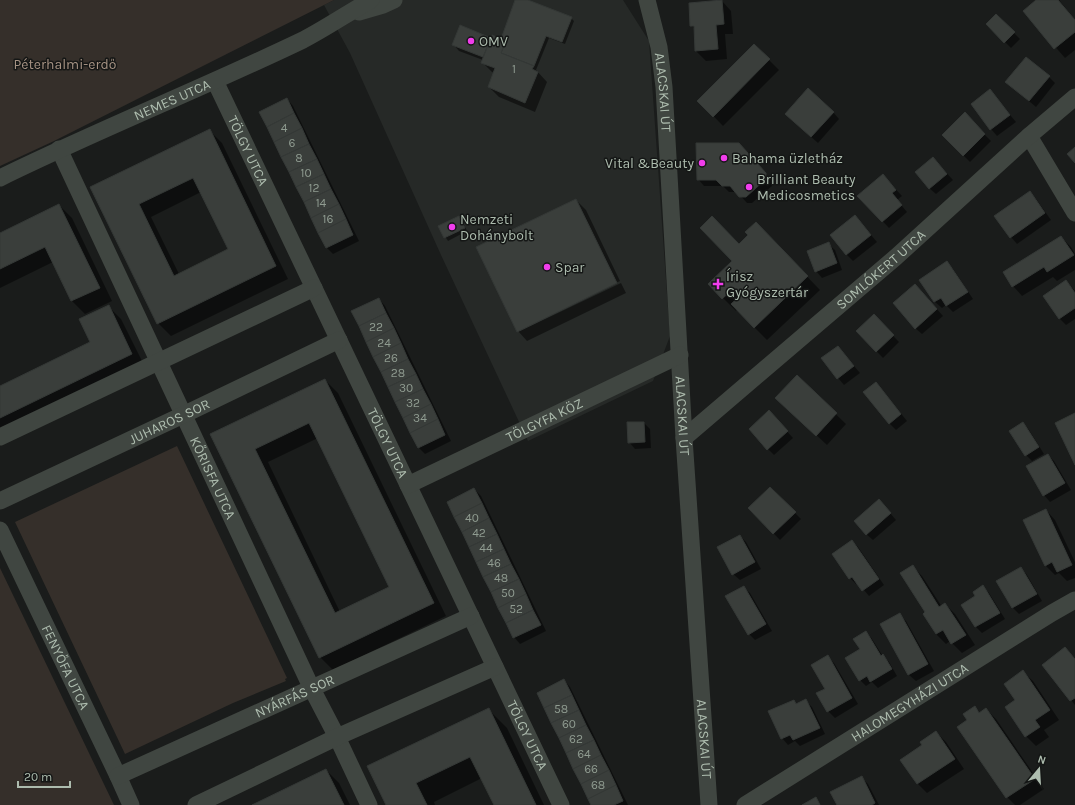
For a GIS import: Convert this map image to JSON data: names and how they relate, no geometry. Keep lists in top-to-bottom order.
{
  "streets": {
    "street": [
      "ALACSKAI ÚT",
      "NEMES UTCA",
      "TÖLGY UTCA",
      "SOMLÓKERT UTCA",
      "TÖLGYFA KÖZ",
      "JUHAROS SOR",
      "KŐRISFA UTCA",
      "FENYŐFA UTCA",
      "NYÁRFÁS SOR",
      "HALOMEGYHÁZI UTCA"
    ]
  },
  "crossings": [
    ["ALACSKAI ÚT", "SOMLÓKERT UTCA"],
    ["ALACSKAI ÚT", "TÖLGYFA KÖZ"],
    ["NEMES UTCA", "TÖLGY UTCA"],
    ["NEMES UTCA", "KŐRISFA UTCA"],
    ["TÖLGY UTCA", "TÖLGYFA KÖZ"],
    ["TÖLGY UTCA", "JUHAROS SOR"],
    ["TÖLGY UTCA", "NYÁRFÁS SOR"],
    ["JUHAROS SOR", "KŐRISFA UTCA"],
    ["KŐRISFA UTCA", "NYÁRFÁS SOR"],
    ["FENYŐFA UTCA", "NYÁRFÁS SOR"]
  ],
  "parks": ["Péterhalmi-erdő"],
  "places": {
    "other": [
      "OMV",
      "Bahama üzletház",
      "Vital &Beauty",
      "Brilliant Beauty Medicosmetics",
      "Nemzeti Dohánybolt",
      "Spar"
    ],
    "health": ["Írisz Gyógyszertár"]
  },
  "house_numbers": [
    "1",
    "4",
    "6",
    "8",
    "10",
    "12",
    "14",
    "16",
    "22",
    "24",
    "26",
    "28",
    "30",
    "32",
    "34",
    "40",
    "42",
    "44",
    "46",
    "48",
    "50",
    "52",
    "58",
    "60",
    "62",
    "64",
    "66",
    "68"
  ],
  "scale_bar": "20 m",
  "north": "top"
}
